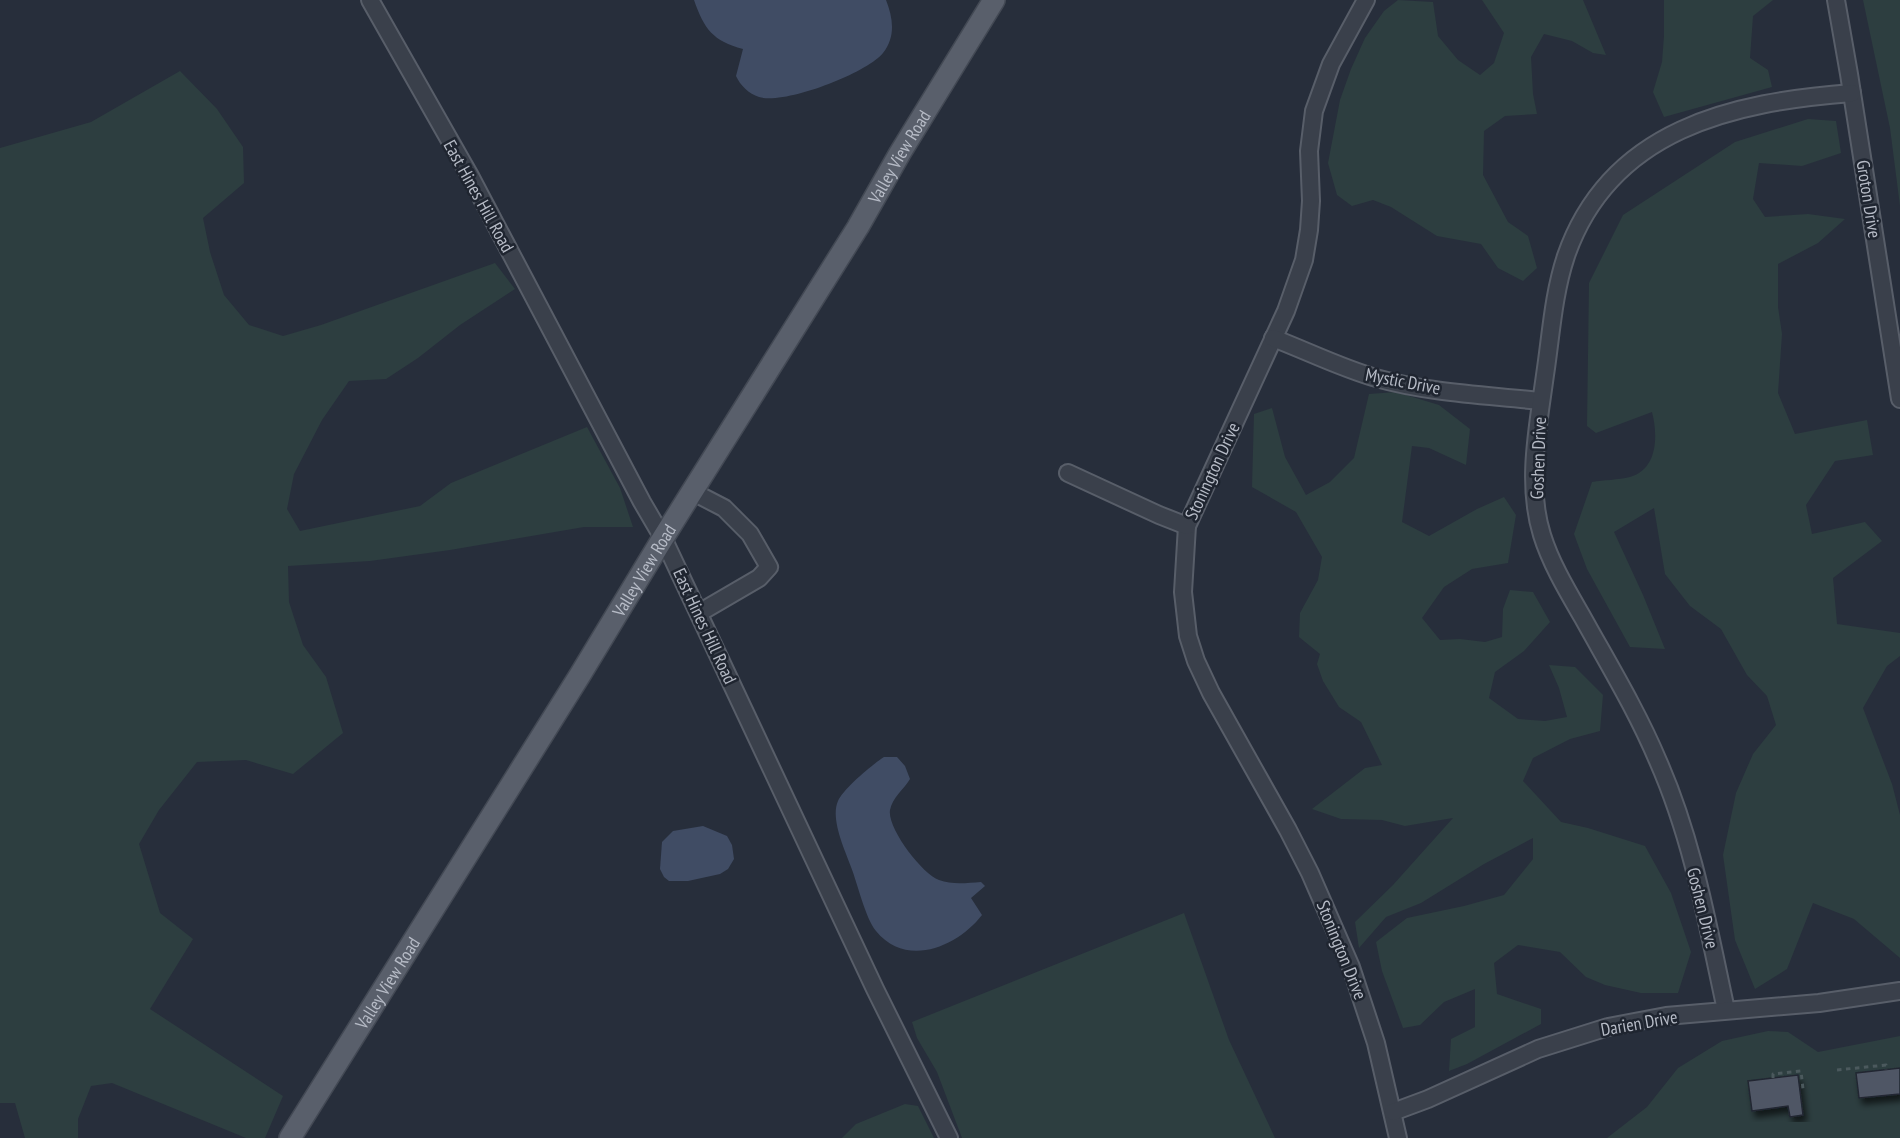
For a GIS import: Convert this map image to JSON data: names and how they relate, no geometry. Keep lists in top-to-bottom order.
{
  "streets": {
    "main road": ["Valley View Road"],
    "street": [
      "East Hines Hill Road",
      "Groton Drive",
      "Mystic Drive",
      "Goshen Drive",
      "Stonington Drive",
      "Darien Drive"
    ]
  },
  "crossings": [
    ["Valley View Road", "East Hines Hill Road"],
    ["Groton Drive", "Goshen Drive"],
    ["Mystic Drive", "Goshen Drive"],
    ["Mystic Drive", "Stonington Drive"],
    ["Goshen Drive", "Darien Drive"],
    ["Stonington Drive", "Darien Drive"]
  ]
}
